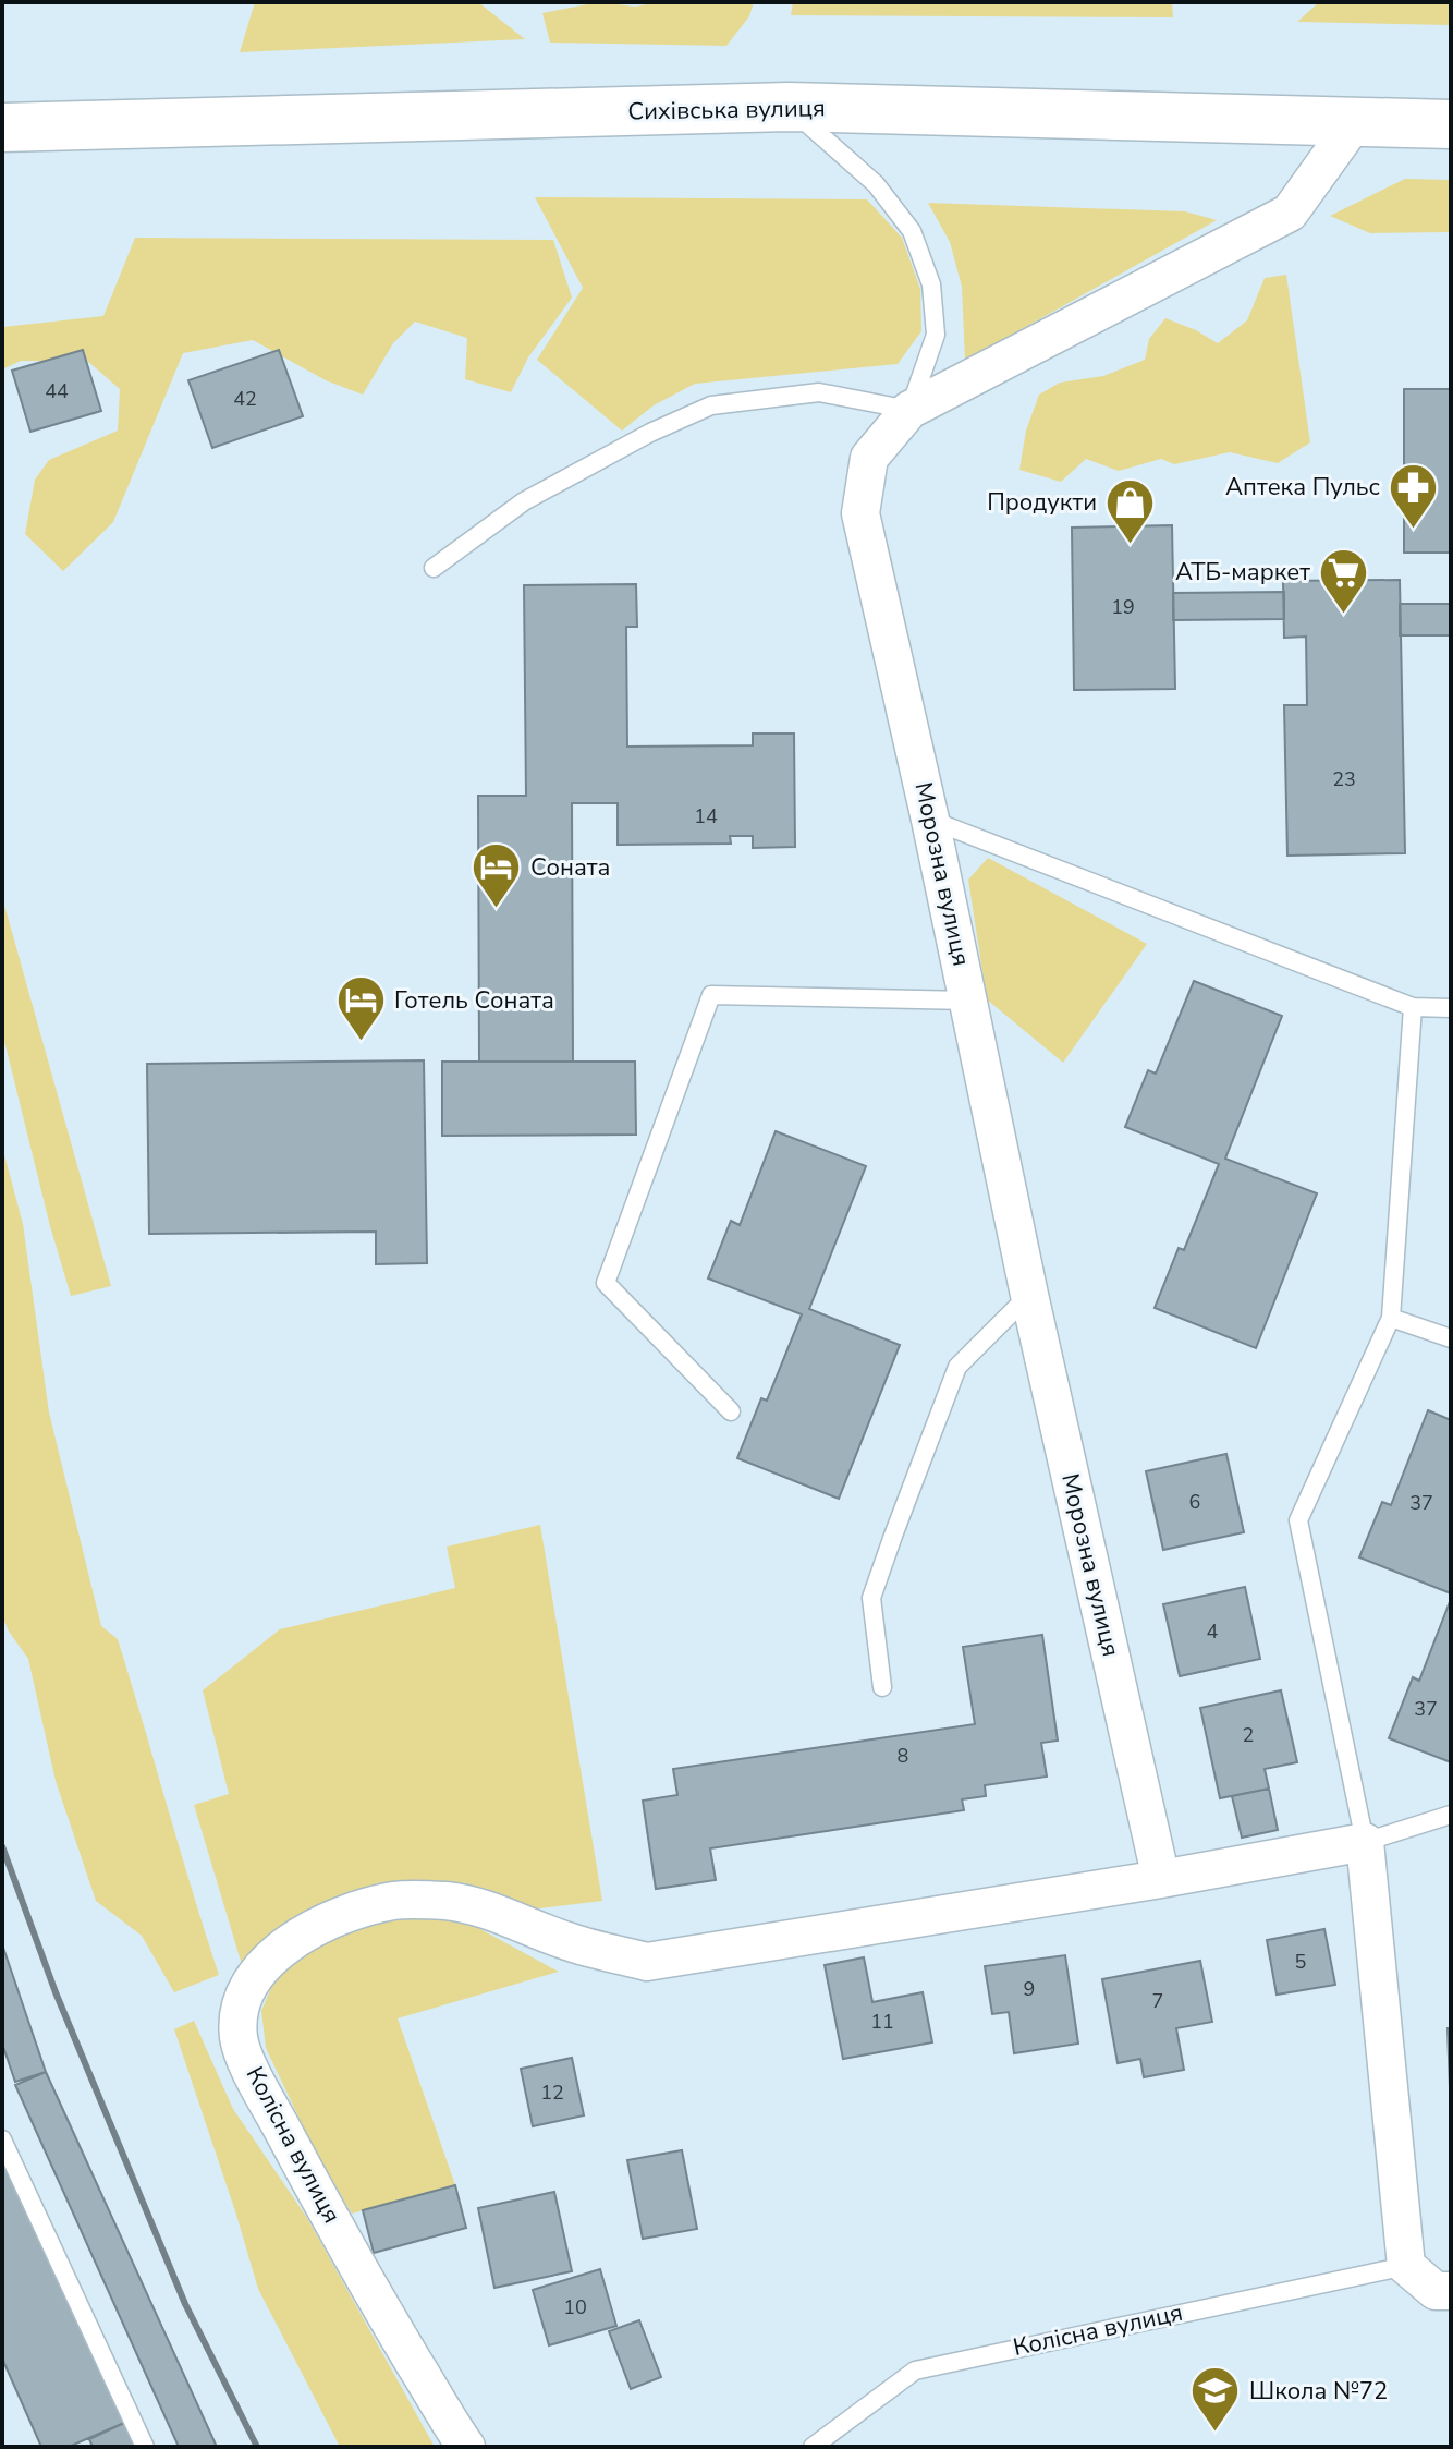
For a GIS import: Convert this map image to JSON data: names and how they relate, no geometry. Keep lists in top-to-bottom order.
{
  "streets": {
    "main road": ["Сихівська вулиця"],
    "street": ["Морозна вулиця", "Колісна вулиця"]
  },
  "crossings": [
    ["Сихівська вулиця", "Морозна вулиця"],
    ["Морозна вулиця", "Колісна вулиця"]
  ],
  "places": {
    "pharmacy": ["Аптека Пульс"],
    "shop": ["Продукти"],
    "supermarket": ["АТБ-маркет"],
    "hotel": ["Соната", "Готель Соната"],
    "school or university": ["Школа №72"]
  },
  "house_numbers": [
    "44",
    "42",
    "19",
    "23",
    "14",
    "6",
    "37",
    "4",
    "37",
    "2",
    "8",
    "5",
    "9",
    "7",
    "11",
    "12",
    "10"
  ]
}
